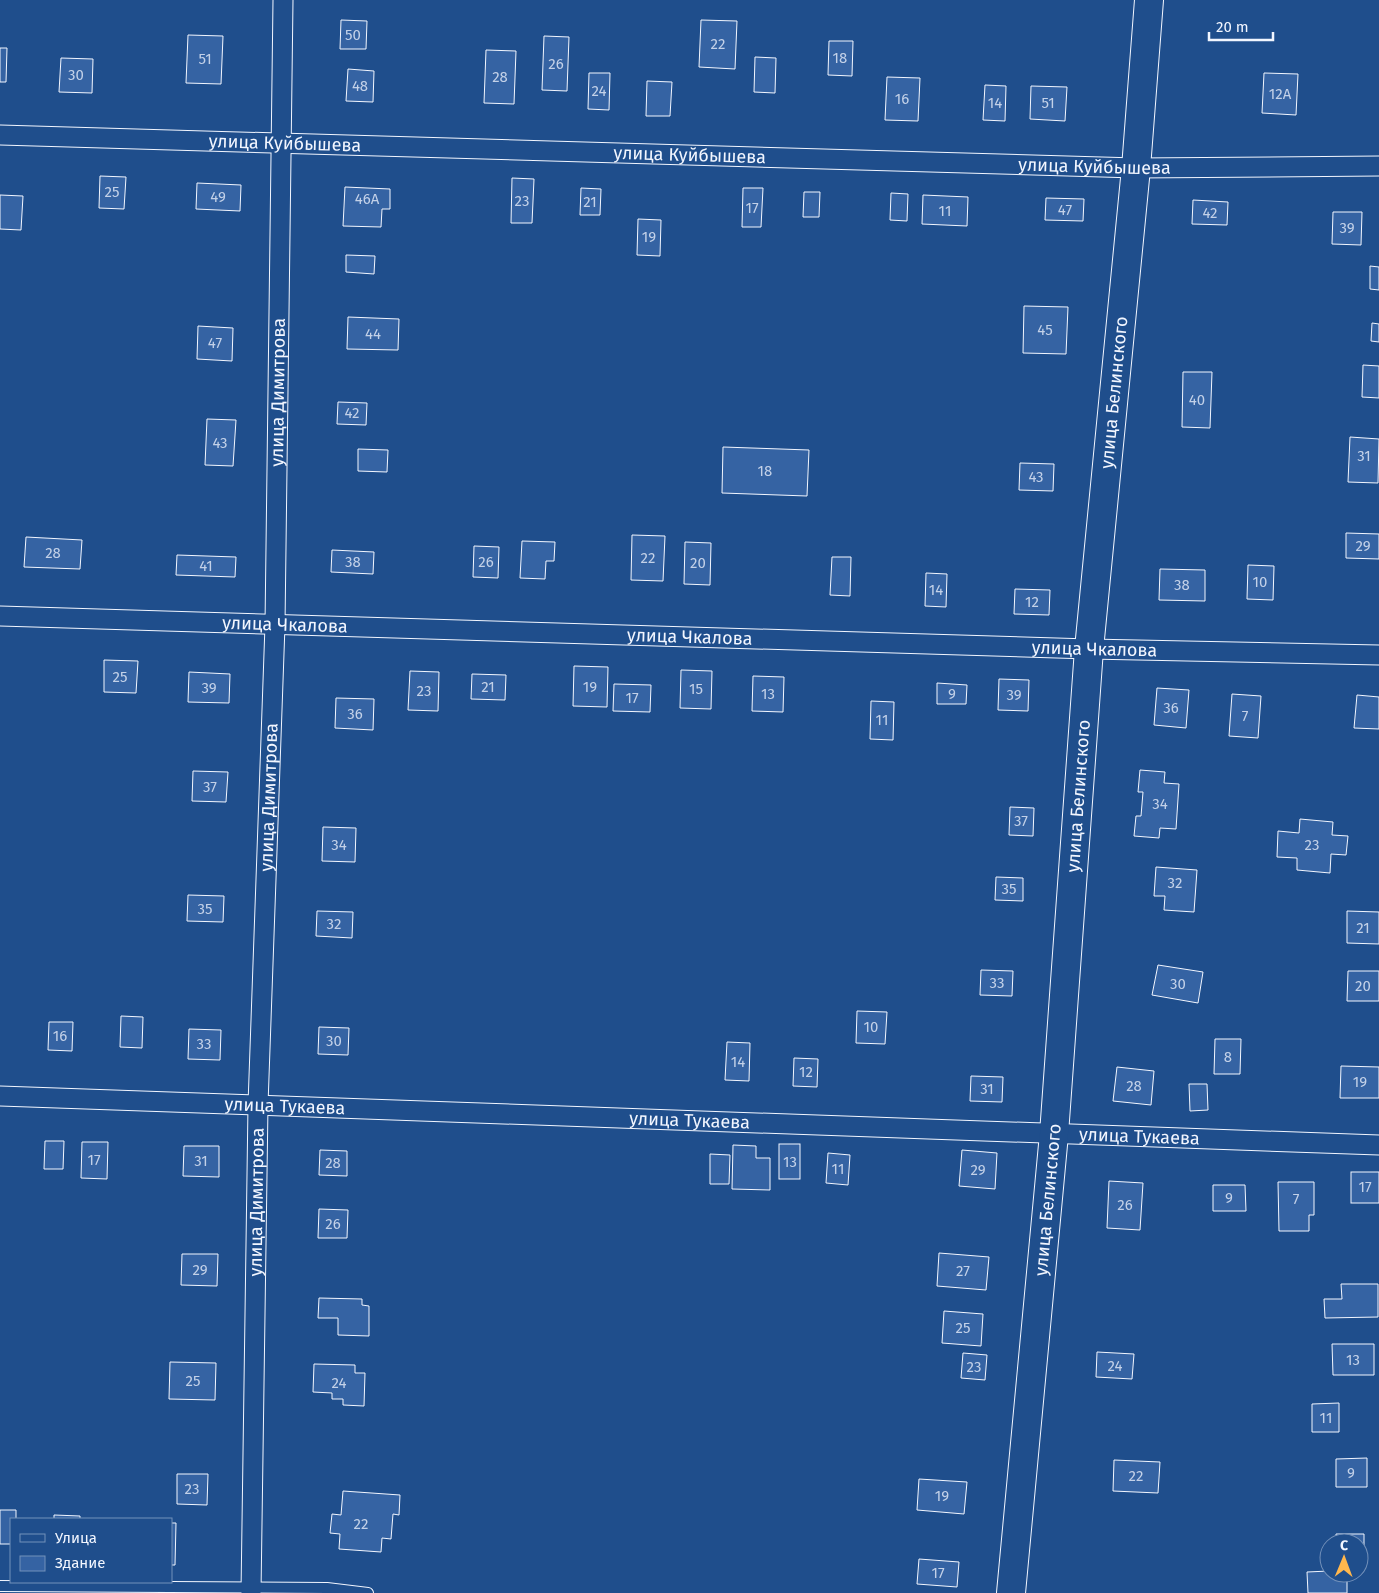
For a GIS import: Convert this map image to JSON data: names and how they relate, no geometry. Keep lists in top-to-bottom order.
{
  "streets": {
    "street": [
      "улица Куйбышева",
      "улица Димитрова",
      "улица Белинского",
      "улица Чкалова",
      "улица Тукаева"
    ]
  },
  "crossings": [
    ["улица Куйбышева", "улица Димитрова"],
    ["улица Куйбышева", "улица Белинского"],
    ["улица Димитрова", "улица Чкалова"],
    ["улица Димитрова", "улица Тукаева"],
    ["улица Белинского", "улица Чкалова"],
    ["улица Белинского", "улица Тукаева"]
  ],
  "house_numbers": [
    "50",
    "22",
    "18",
    "51",
    "26",
    "30",
    "28",
    "48",
    "24",
    "12А",
    "16",
    "14",
    "51",
    "25",
    "49",
    "46А",
    "23",
    "21",
    "17",
    "47",
    "11",
    "42",
    "39",
    "19",
    "45",
    "44",
    "47",
    "40",
    "42",
    "43",
    "31",
    "18",
    "43",
    "29",
    "28",
    "22",
    "38",
    "26",
    "20",
    "41",
    "10",
    "38",
    "14",
    "12",
    "25",
    "21",
    "19",
    "39",
    "15",
    "23",
    "13",
    "9",
    "39",
    "17",
    "36",
    "36",
    "7",
    "11",
    "37",
    "34",
    "37",
    "34",
    "23",
    "32",
    "35",
    "35",
    "32",
    "21",
    "33",
    "30",
    "20",
    "10",
    "16",
    "30",
    "33",
    "8",
    "14",
    "12",
    "19",
    "28",
    "31",
    "17",
    "31",
    "13",
    "28",
    "11",
    "29",
    "17",
    "9",
    "7",
    "26",
    "26",
    "29",
    "27",
    "25",
    "13",
    "24",
    "23",
    "25",
    "24",
    "11",
    "9",
    "22",
    "23",
    "19",
    "22",
    "17"
  ],
  "legend": ["Улица", "Здание"],
  "scale_bar": "20 m",
  "north": "top"
}
